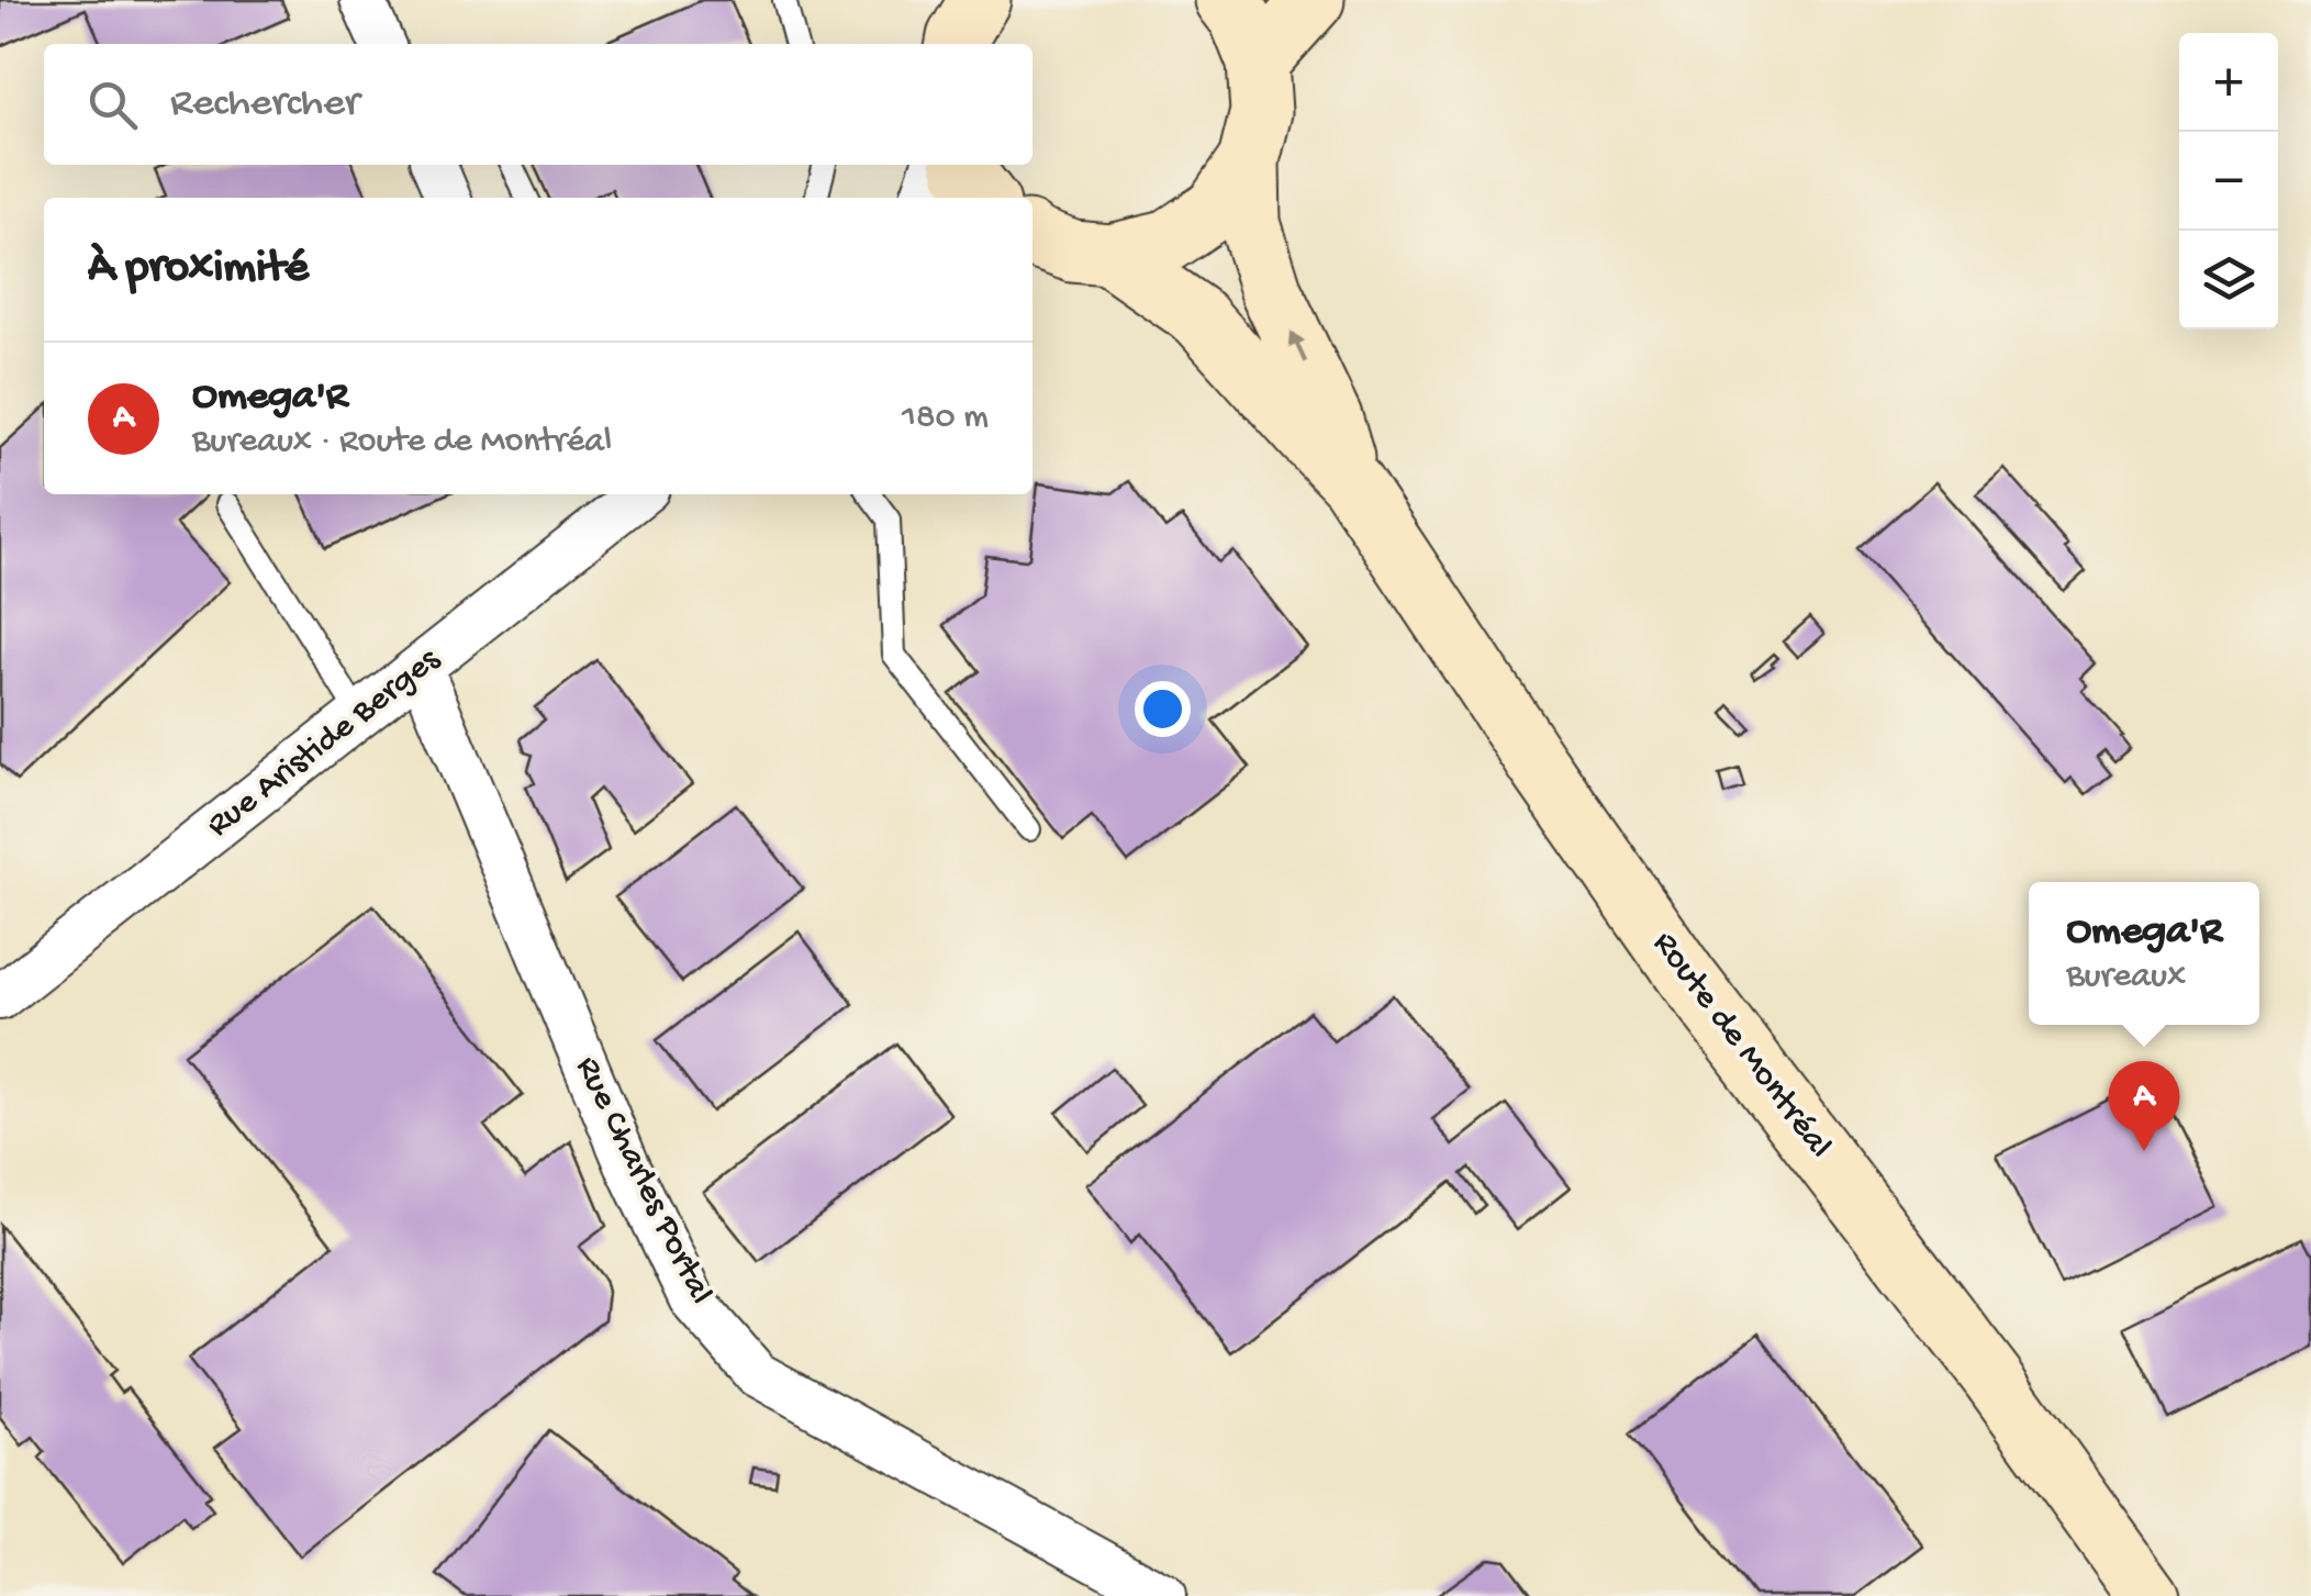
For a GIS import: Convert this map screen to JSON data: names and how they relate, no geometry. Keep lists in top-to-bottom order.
{
  "streets": {
    "main road": ["Route de Montréal"],
    "street": ["Rue Aristide Berges", "Rue Charles Portal"]
  },
  "crossings": [
    ["Rue Aristide Berges", "Rue Charles Portal"]
  ],
  "page": {
    "map_buttons": ["+", "−"],
    "search": "Rechercher",
    "heading": "À proximité",
    "list": [
      {
        "mark": "A",
        "name": "Omega'R",
        "note": "Bureaux · Route de Montréal",
        "value": "180 m"
      }
    ],
    "popup": ["Omega'R", "Bureaux"],
    "pins": "A"
  }
}
